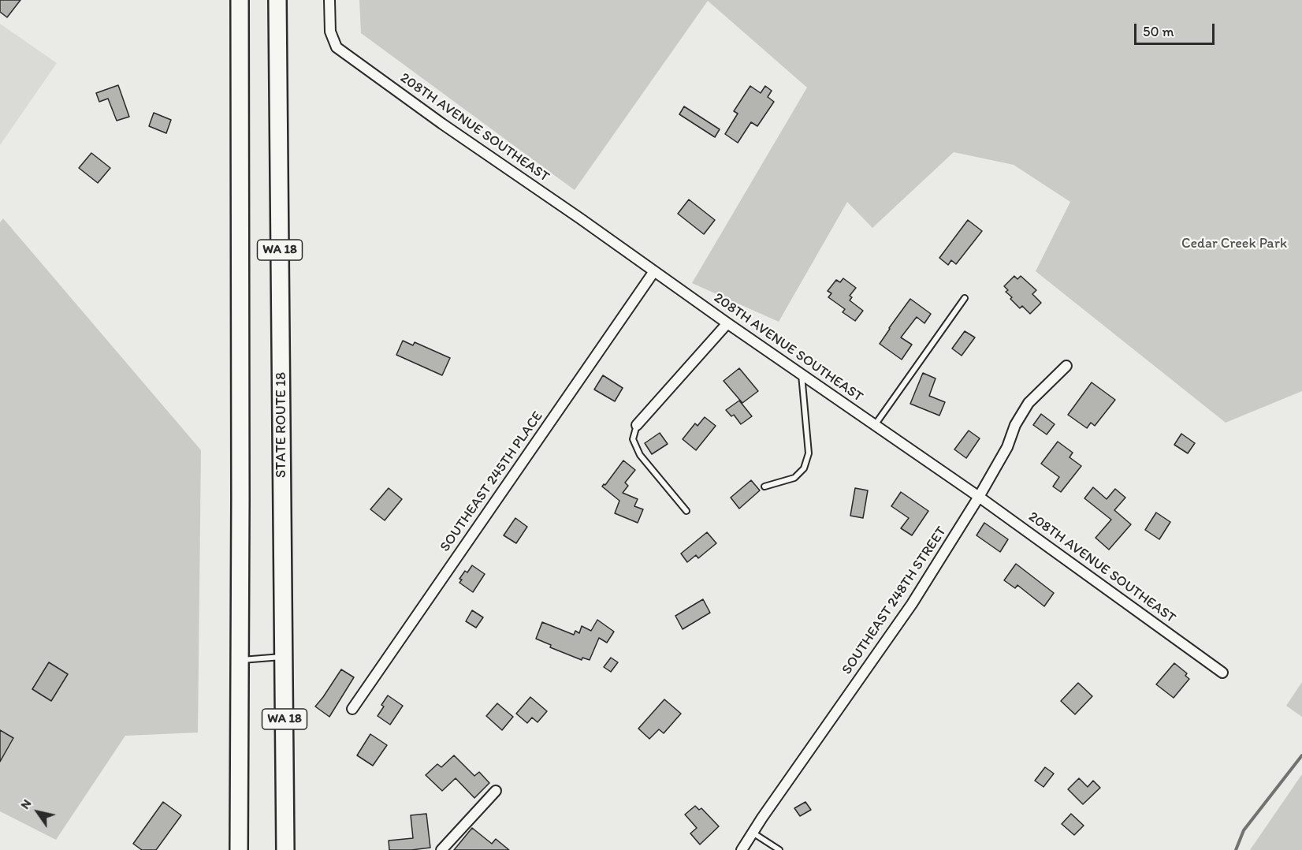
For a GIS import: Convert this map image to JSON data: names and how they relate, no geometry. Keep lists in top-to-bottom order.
{
  "streets": {
    "highway": ["WA 18", "STATE ROUTE 18"],
    "street": ["208TH AVENUE SOUTHEAST", "SOUTHEAST 245TH PLACE", "SOUTHEAST 248TH STREET"]
  },
  "crossings": [
    ["208TH AVENUE SOUTHEAST", "SOUTHEAST 245TH PLACE"],
    ["208TH AVENUE SOUTHEAST", "SOUTHEAST 248TH STREET"]
  ],
  "parks": ["Cedar Creek Park"],
  "scale_bar": "50 m",
  "north": "top left"
}
